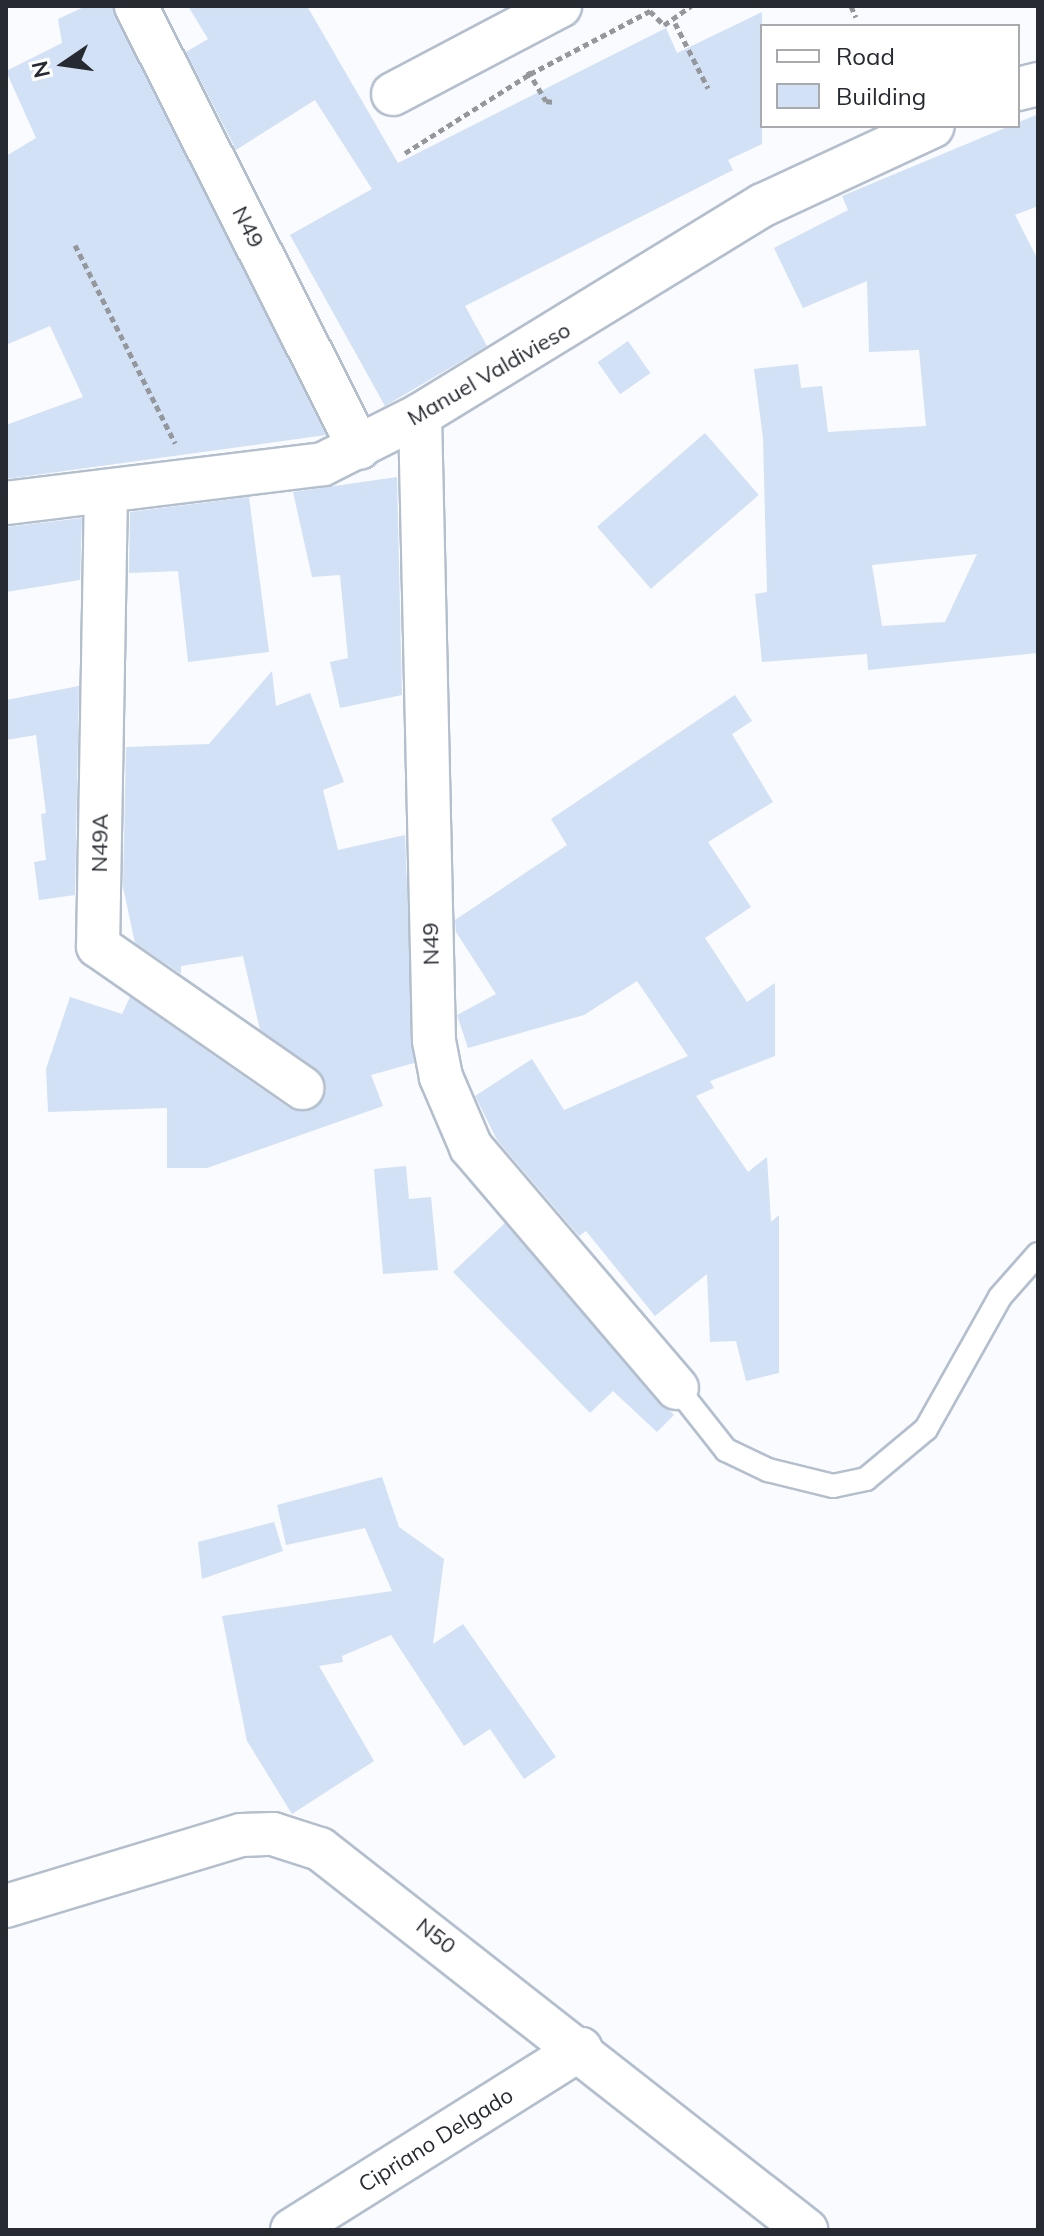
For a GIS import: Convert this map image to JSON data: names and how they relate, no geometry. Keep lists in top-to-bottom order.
{
  "streets": {
    "street": [
      "N49",
      "Manuel Valdivieso",
      "N49A",
      "N50",
      "Cipriano Delgado"
    ]
  },
  "crossings": [
    ["N49", "Manuel Valdivieso"],
    ["Manuel Valdivieso", "N49A"],
    ["N50", "Cipriano Delgado"]
  ],
  "legend": ["Road", "Building"],
  "north": "left"
}
